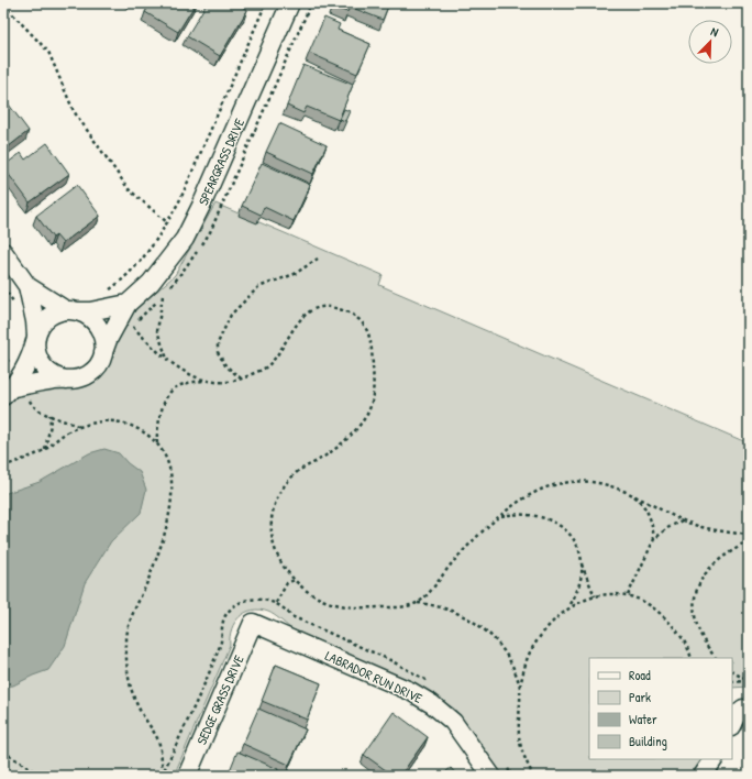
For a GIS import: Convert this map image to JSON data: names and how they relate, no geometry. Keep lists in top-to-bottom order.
{
  "streets": {
    "street": ["SPEARGRASS DRIVE", "LABRADOR RUN DRIVE", "SEDGE GRASS DRIVE"]
  },
  "crossings": [
    ["LABRADOR RUN DRIVE", "SEDGE GRASS DRIVE"]
  ],
  "legend": [
    "Road",
    "Park",
    "Water",
    "Building"
  ],
  "north": "top right"
}
